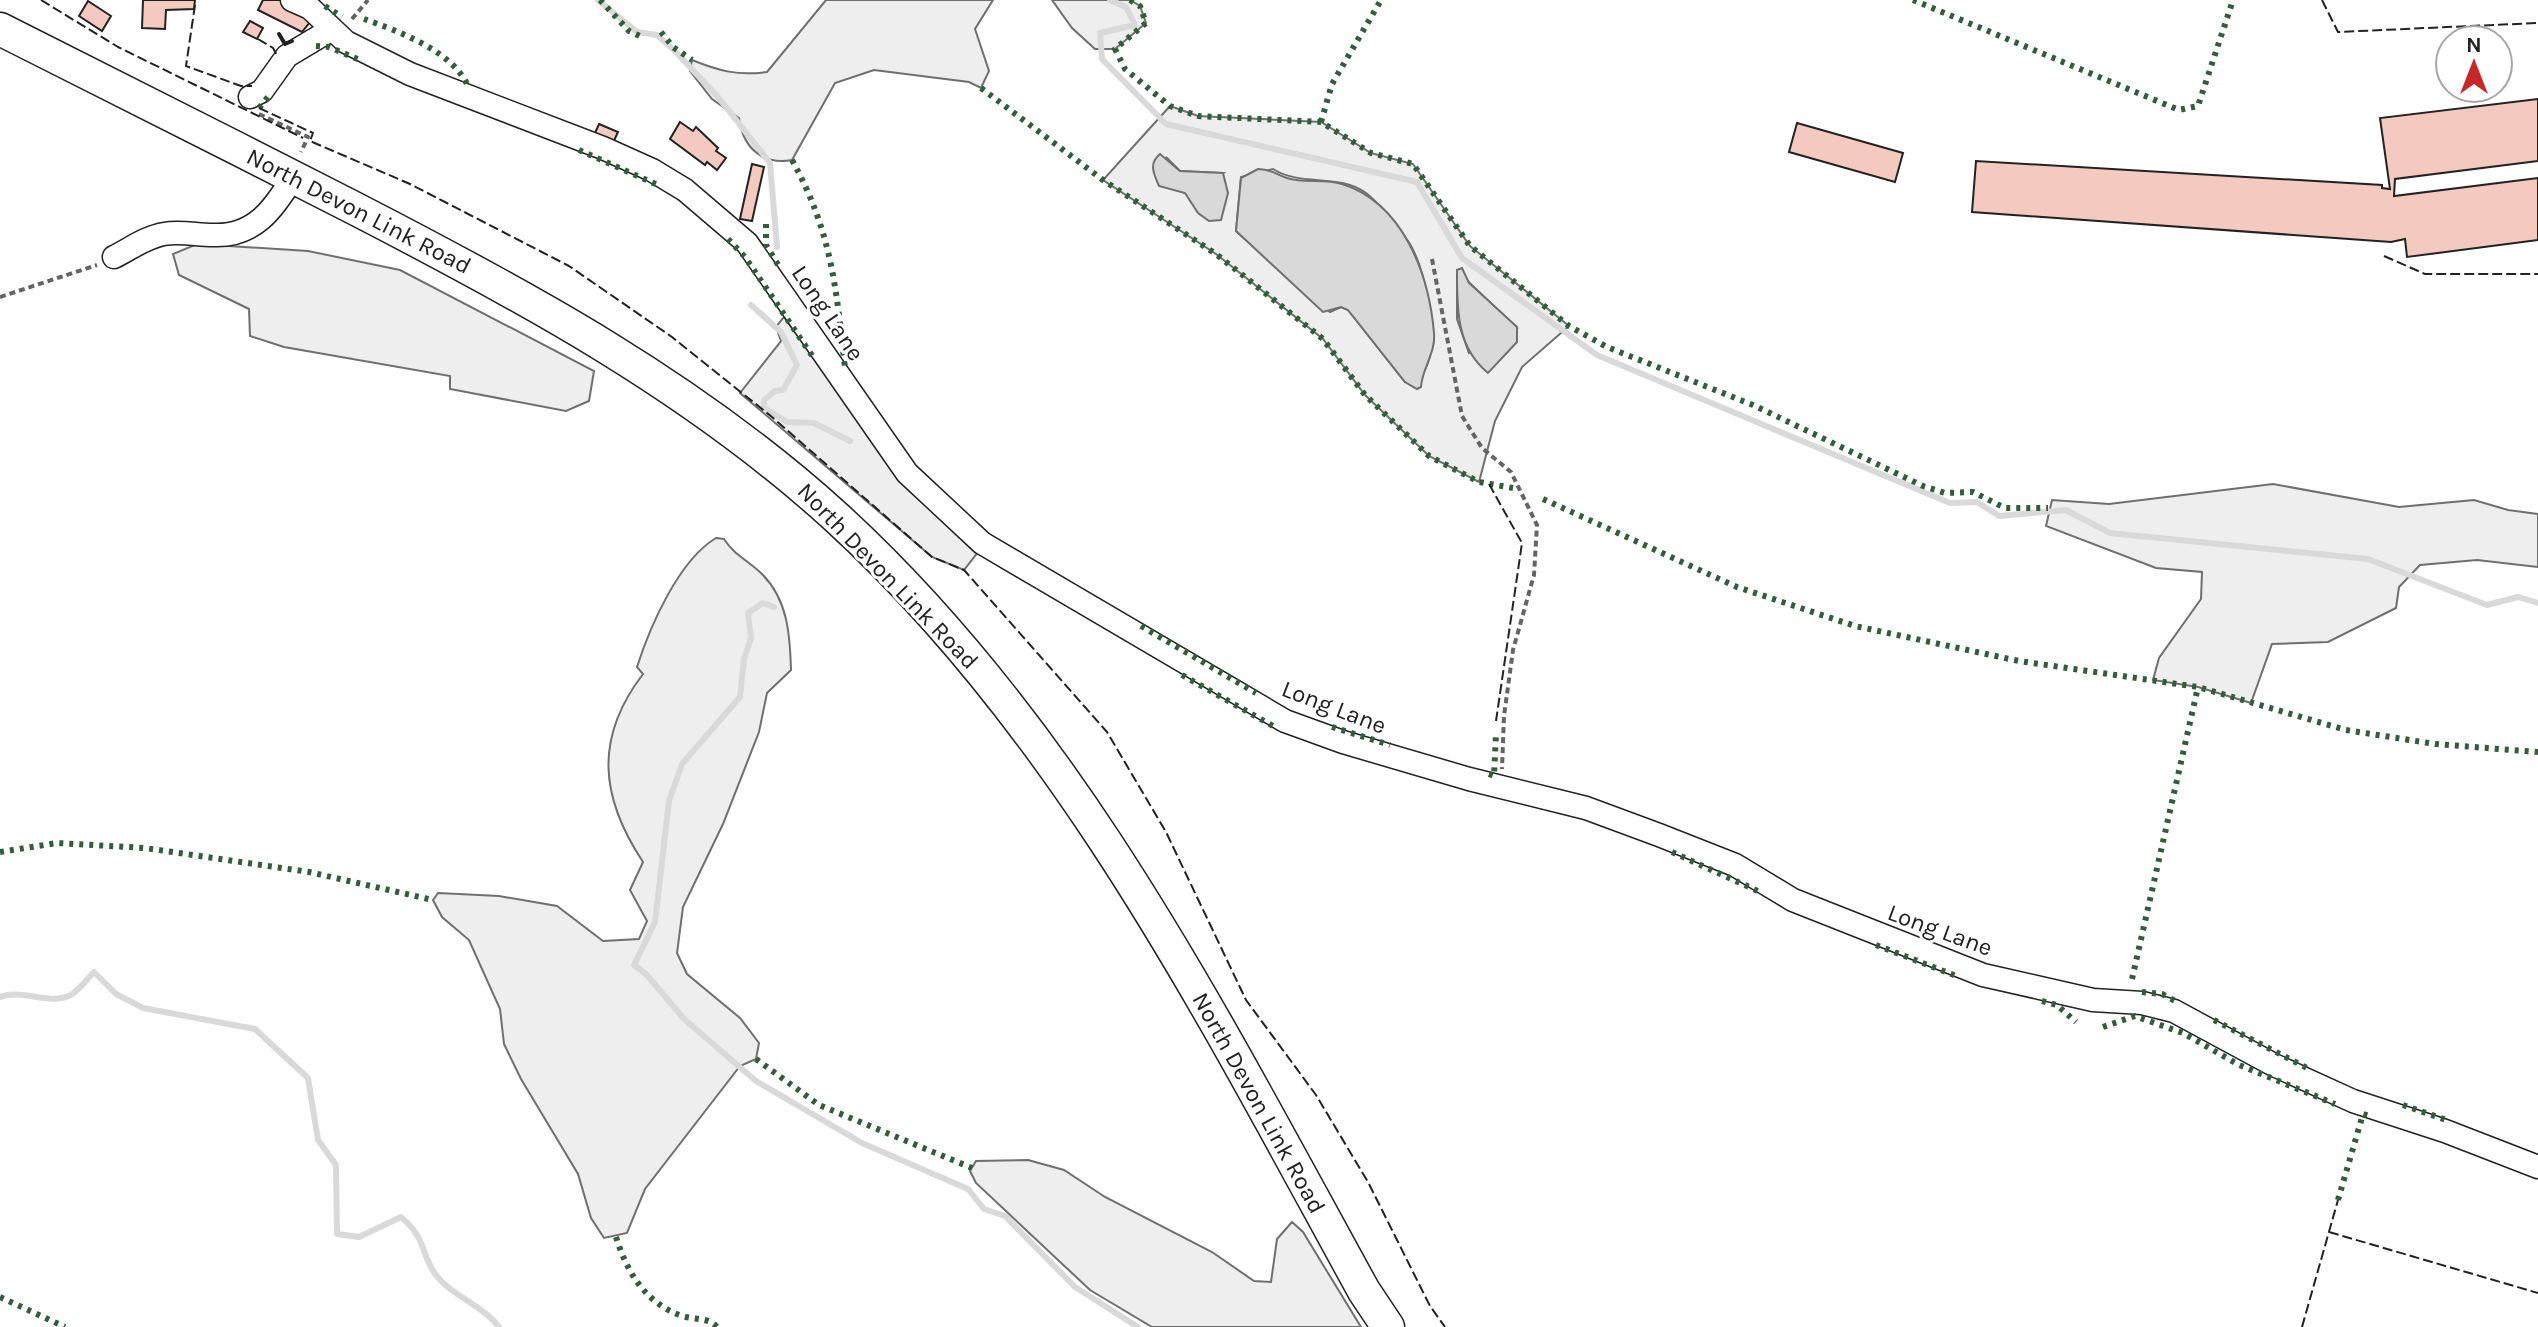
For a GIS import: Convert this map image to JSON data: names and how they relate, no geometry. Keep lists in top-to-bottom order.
{
  "streets": {
    "highway": ["North Devon Link Road"],
    "street": ["Long Lane"]
  },
  "north": "top"
}
